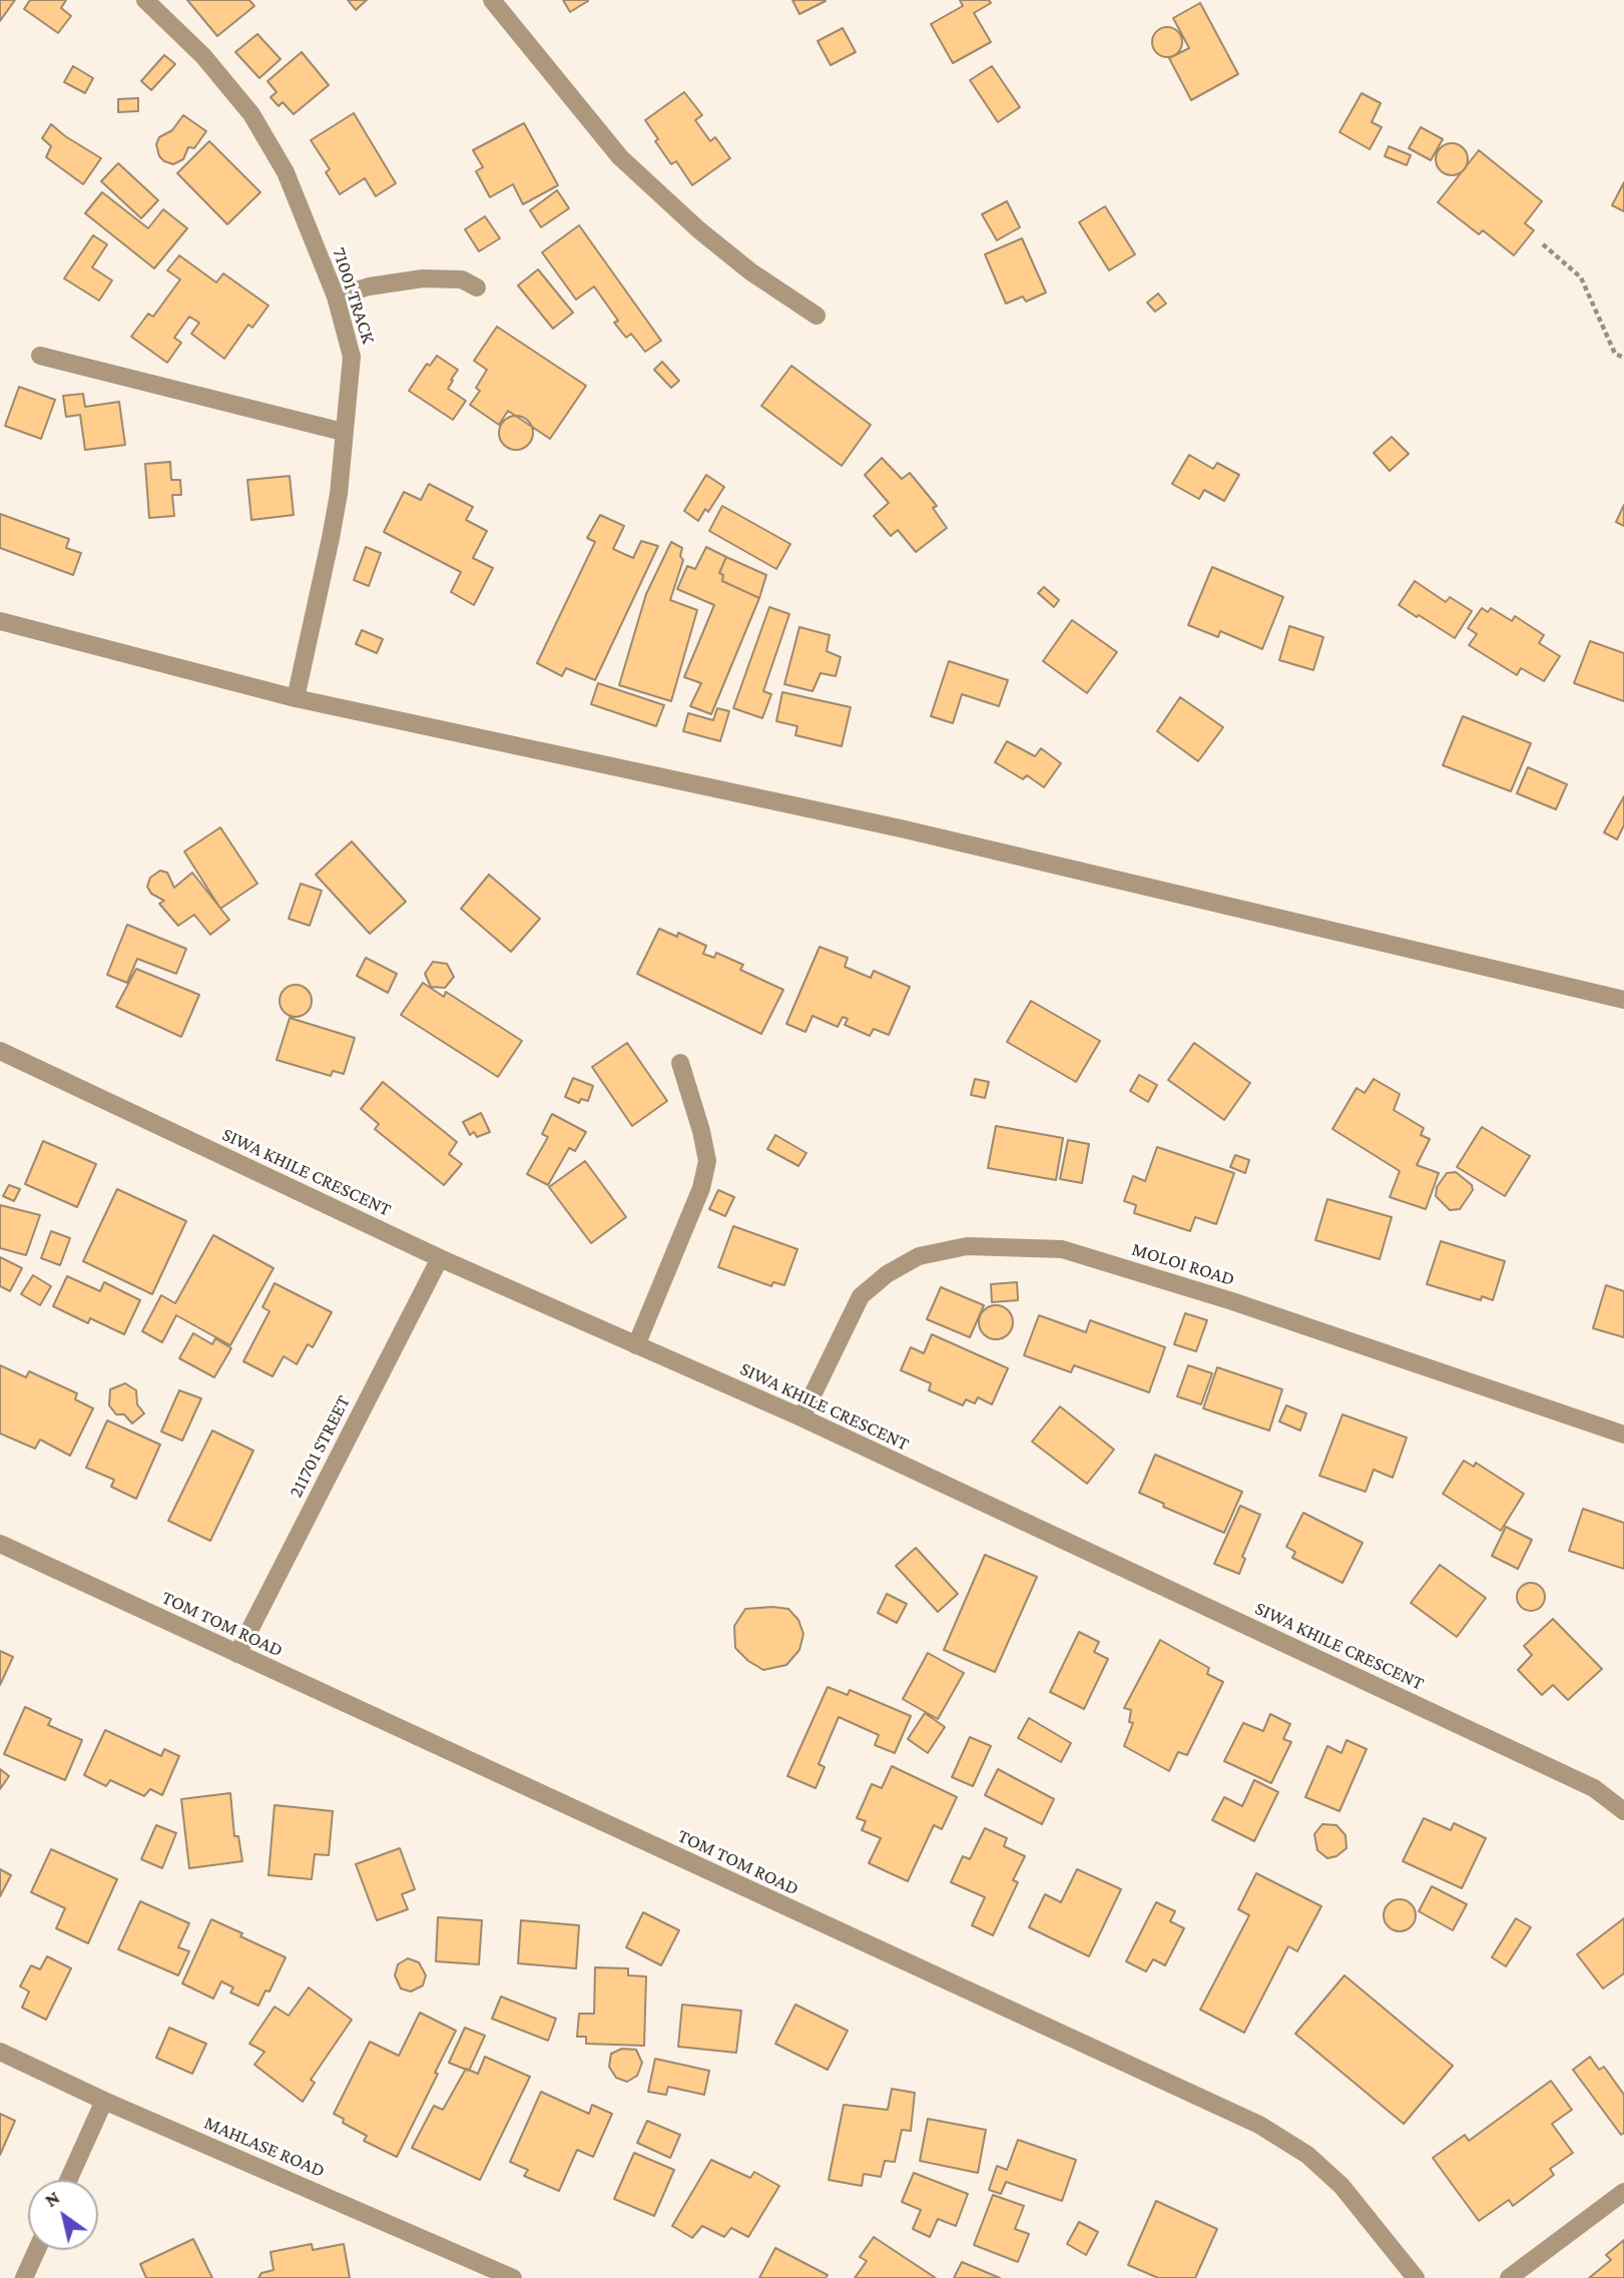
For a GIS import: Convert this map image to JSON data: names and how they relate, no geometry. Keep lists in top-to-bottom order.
{
  "streets": {
    "street": [
      "71001 TRACK",
      "SIWA KHILE CRESCENT",
      "MOLOI ROAD",
      "211701 STREET",
      "TOM TOM ROAD",
      "MAHLASE ROAD"
    ]
  },
  "crossings": [
    ["SIWA KHILE CRESCENT", "MOLOI ROAD"],
    ["SIWA KHILE CRESCENT", "211701 STREET"],
    ["211701 STREET", "TOM TOM ROAD"]
  ],
  "north": "top left"
}
